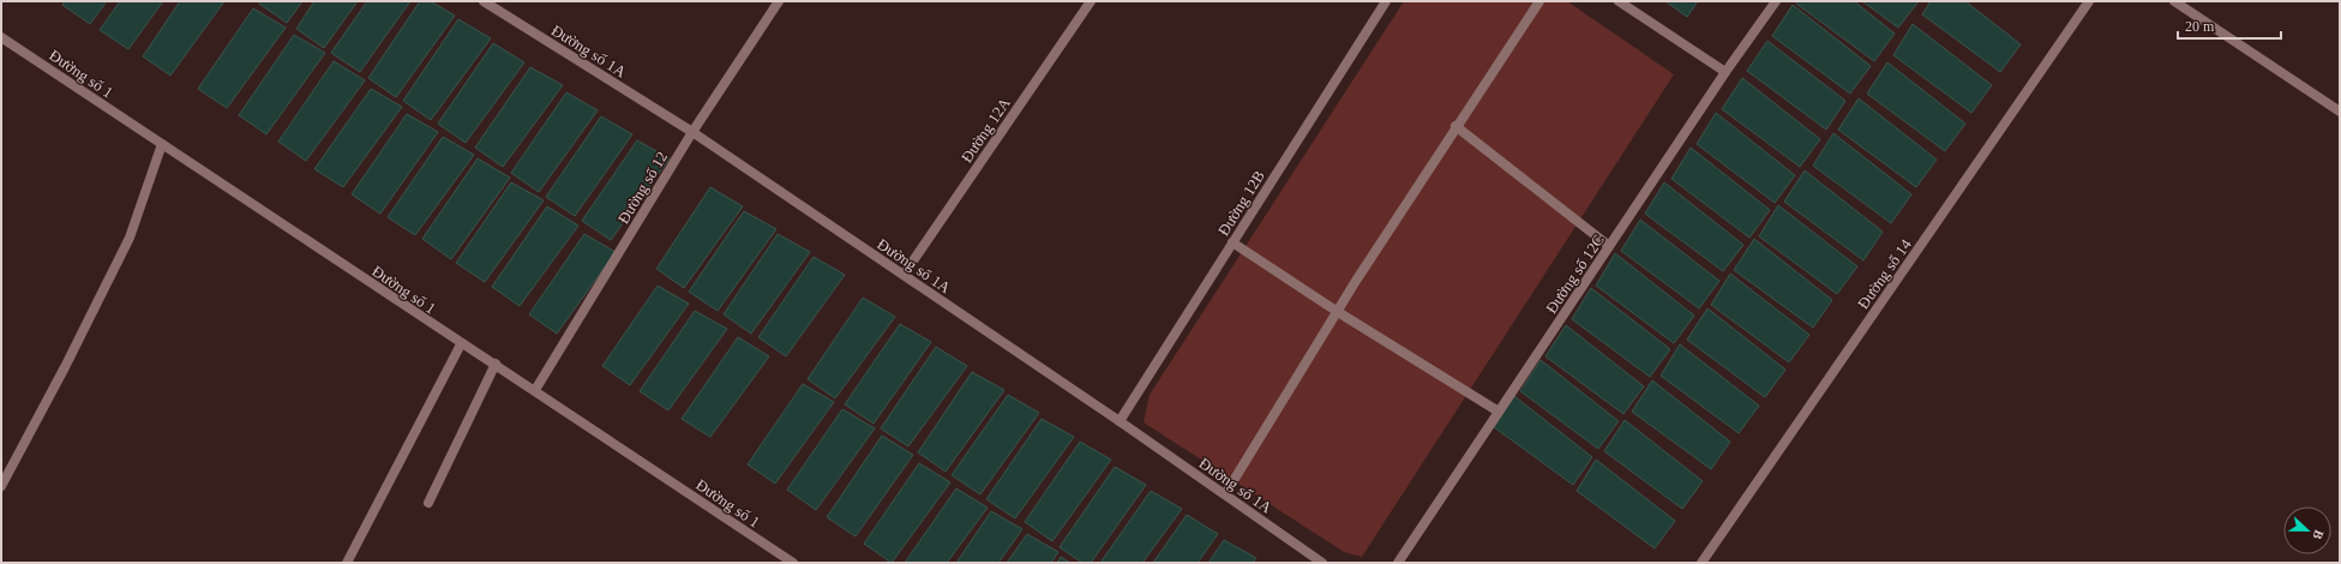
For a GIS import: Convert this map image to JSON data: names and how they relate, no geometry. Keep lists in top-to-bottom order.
{
  "streets": {
    "street": [
      "Đường số 1A",
      "Đường số 1",
      "Đường 12A",
      "Đường số 12",
      "Đường 12B",
      "Đường số 12C",
      "Đường số 14"
    ]
  },
  "crossings": [
    ["Đường số 1A", "Đường 12A"],
    ["Đường số 1A", "Đường số 12"],
    ["Đường số 1A", "Đường 12B"],
    ["Đường số 1", "Đường số 12"]
  ],
  "scale_bar": "20 m",
  "north": "right"
}
